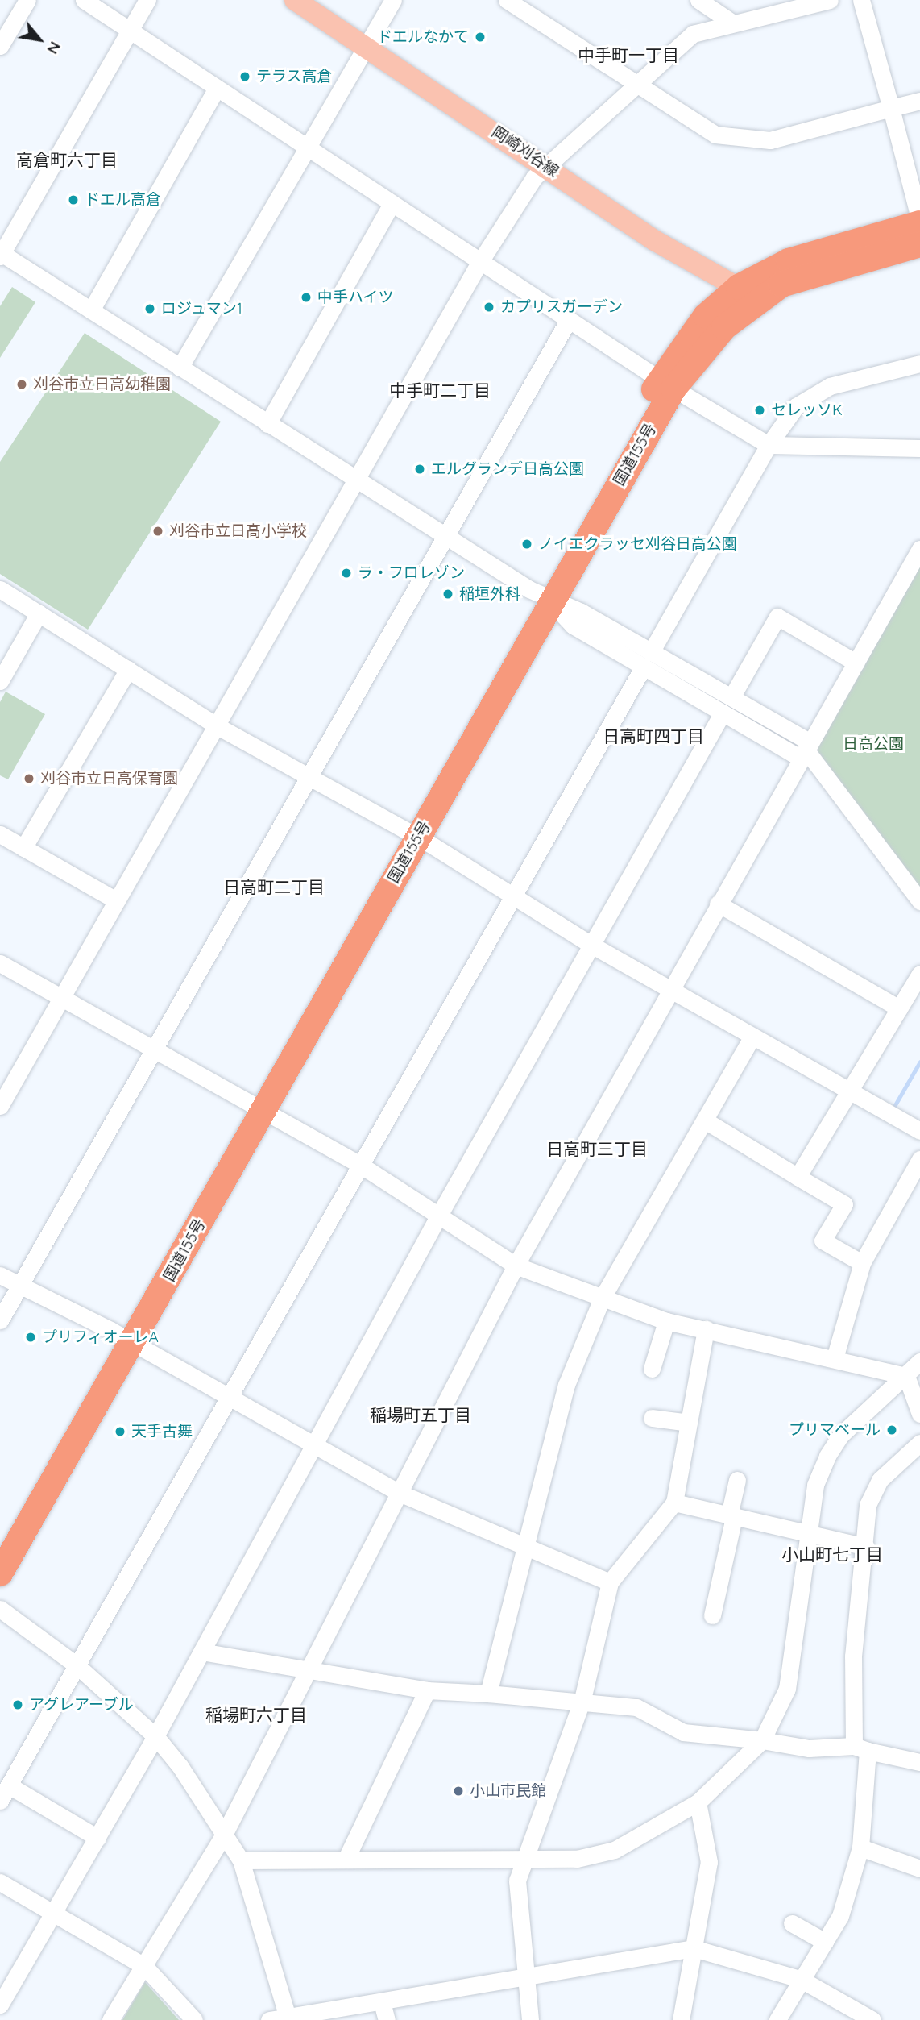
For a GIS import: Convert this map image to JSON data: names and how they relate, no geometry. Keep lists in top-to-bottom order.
{
  "streets": {
    "highway": ["国道155号"],
    "main road": ["岡崎刈谷線"]
  },
  "crossings": [
    ["岡崎刈谷線", "国道155号"]
  ],
  "districts": [
    "中手町一丁目",
    "高倉町六丁目",
    "中手町二丁目",
    "日高町四丁目",
    "日高町二丁目",
    "日高町三丁目",
    "稲場町五丁目",
    "小山町七丁目",
    "稲場町六丁目"
  ],
  "parks": ["日高公園"],
  "places": [
    "ドエルなかて",
    "テラス高倉",
    "ドエル高倉",
    "中手ハイツ",
    "カプリスガーデン",
    "ロジュマン1",
    "刈谷市立日高幼稚園",
    "セレッソK",
    "エルグランデ日高公園",
    "刈谷市立日高小学校",
    "ノイエクラッセ刈谷日高公園",
    "ラ・フロレゾン",
    "稲垣外科",
    "刈谷市立日高保育園",
    "プリフィオーレA",
    "プリマベール",
    "天手古舞",
    "アグレアーブル",
    "小山市民館"
  ],
  "north": "bottom right"
}
